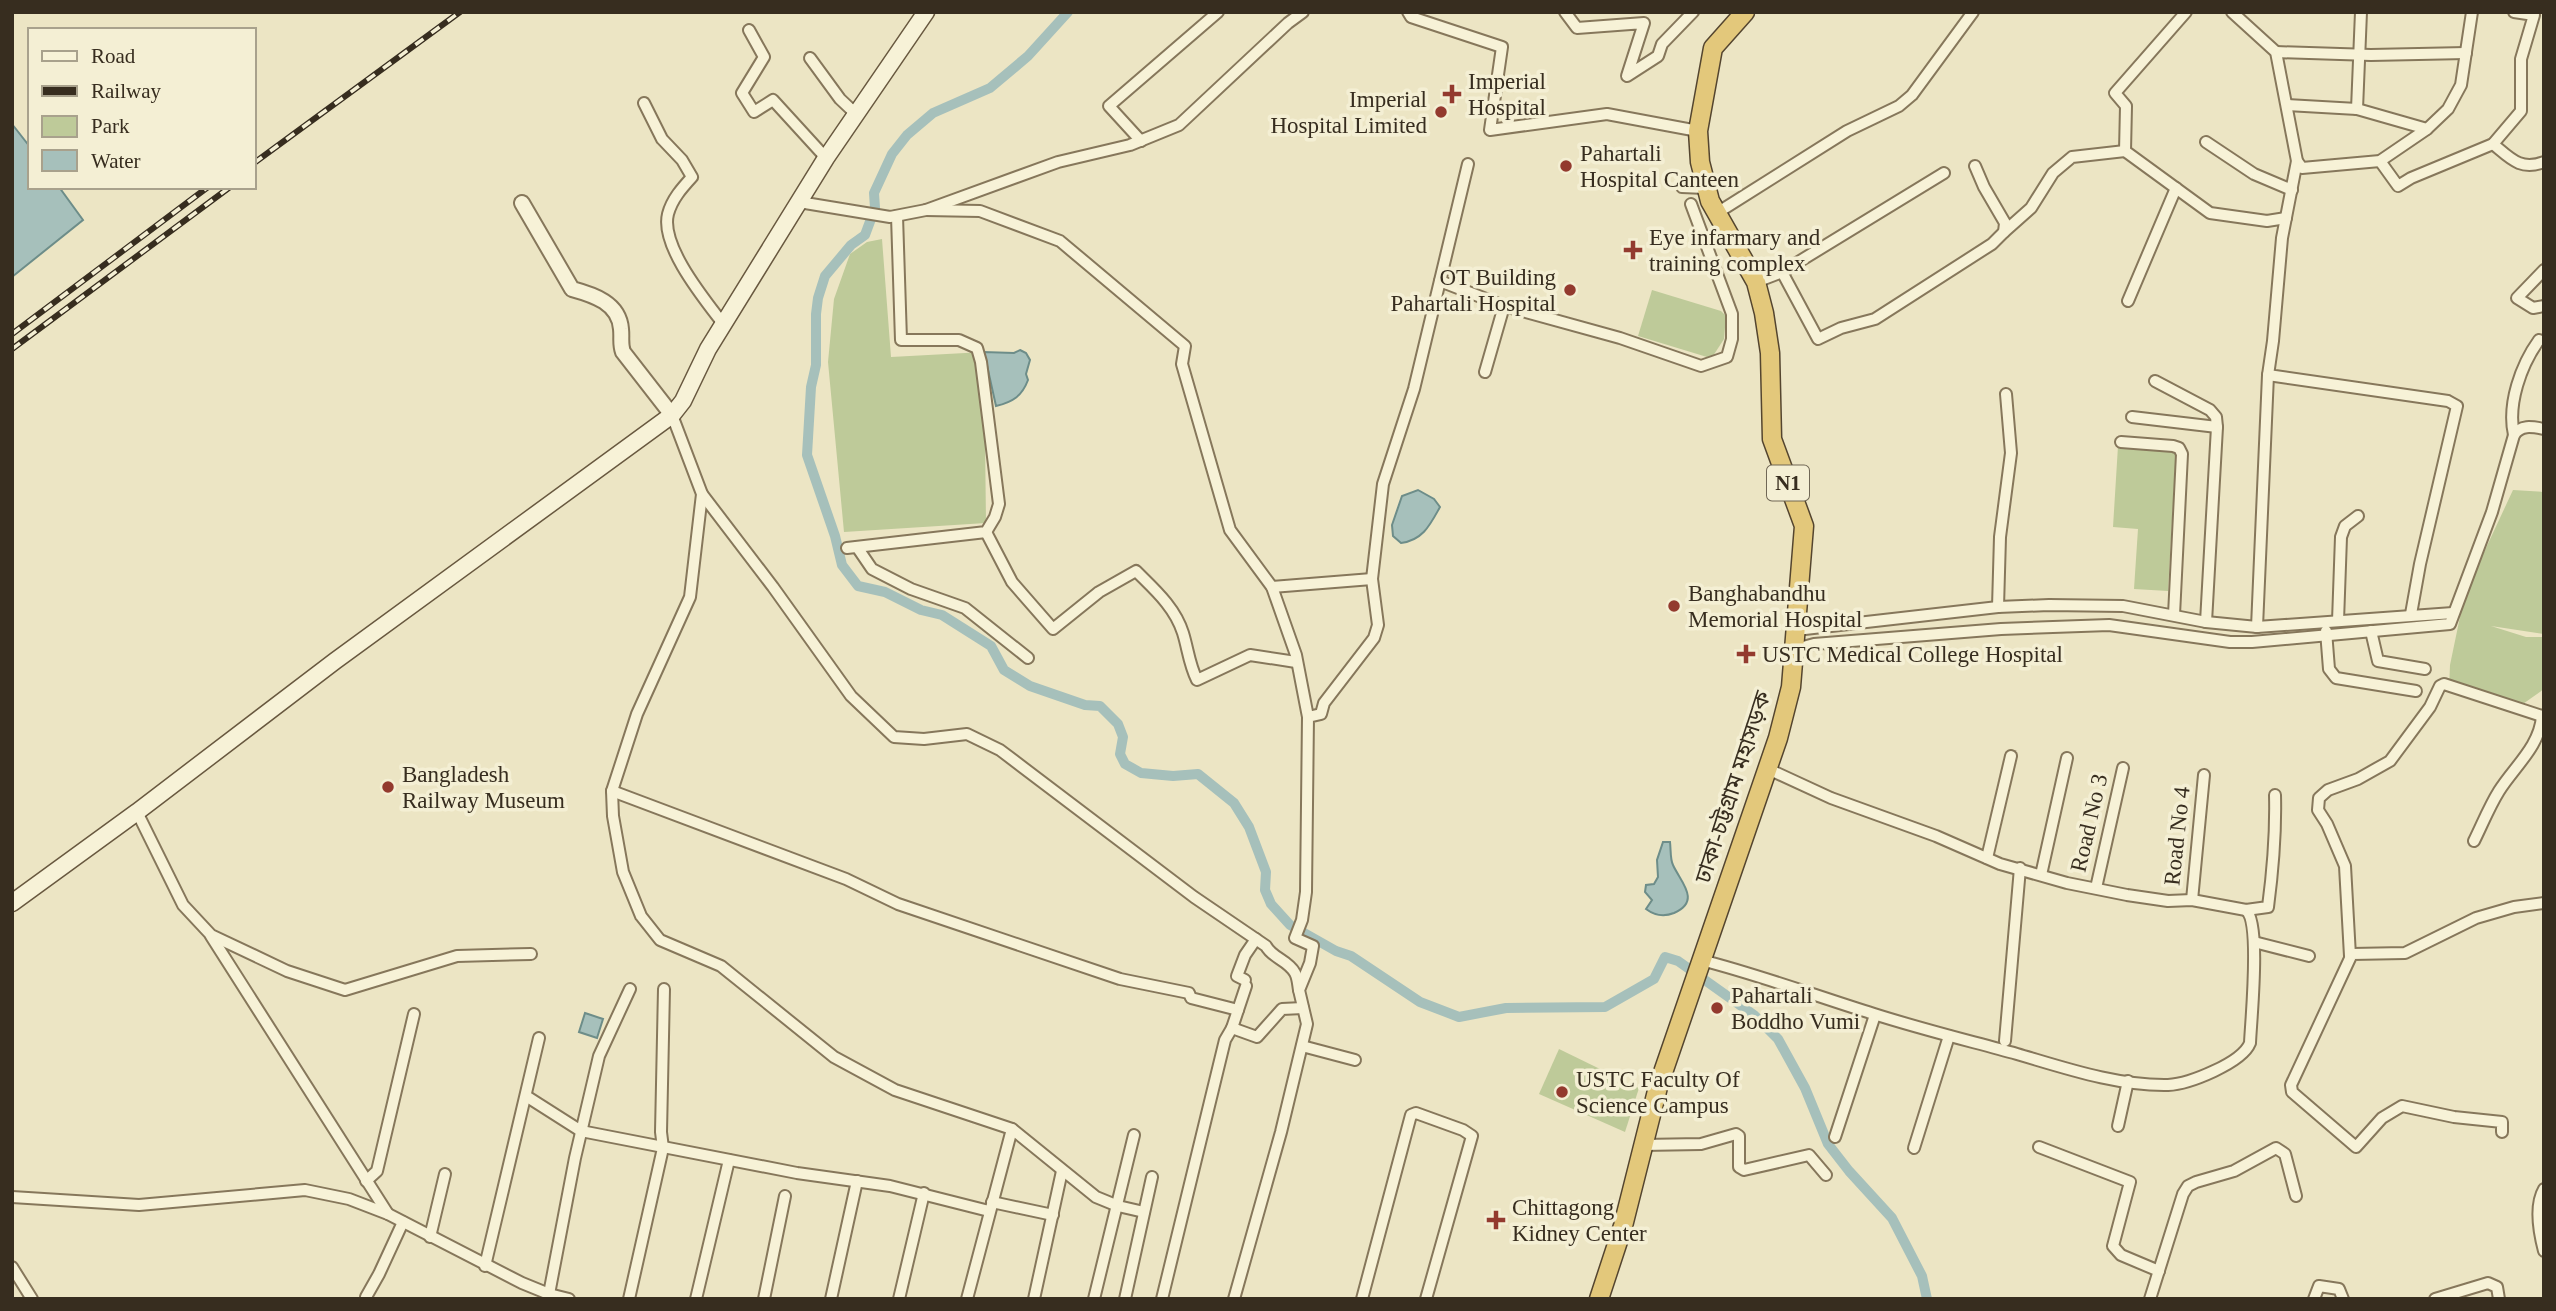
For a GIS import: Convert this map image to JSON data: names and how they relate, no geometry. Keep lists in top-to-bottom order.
{
  "streets": {
    "highway": ["N1", "ঢাকা-চট্টগ্রাম মহাসড়ক"],
    "street": ["Road No 3", "Road No 4"]
  },
  "places": {
    "health": [
      "Imperial Hospital",
      "Eye infarmary and training complex",
      "USTC Medical College Hospital",
      "Chittagong Kidney Center"
    ],
    "other": [
      "Imperial Hospital Limited",
      "Pahartali Hospital Canteen",
      "OT Building Pahartali Hospital",
      "Banghabandhu Memorial Hospital",
      "Bangladesh Railway Museum",
      "Pahartali Boddho Vumi",
      "USTC Faculty Of Science Campus"
    ]
  },
  "legend": [
    "Road",
    "Railway",
    "Park",
    "Water"
  ]
}
